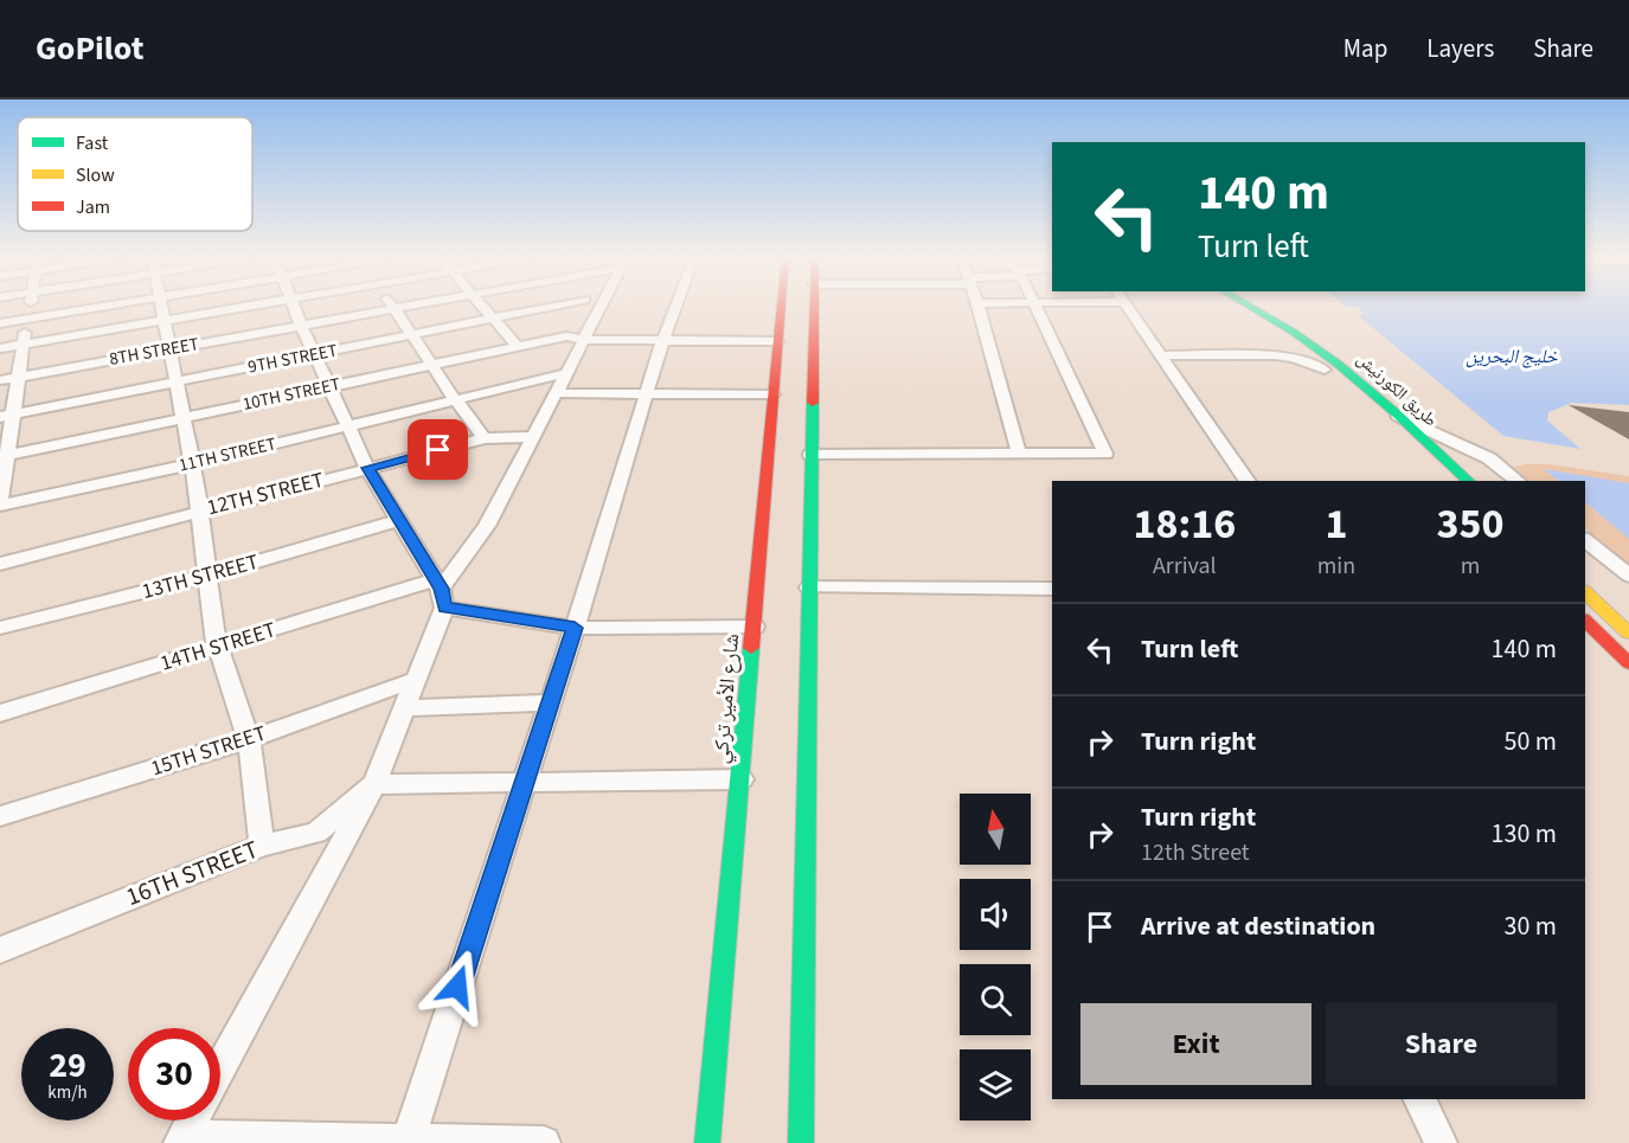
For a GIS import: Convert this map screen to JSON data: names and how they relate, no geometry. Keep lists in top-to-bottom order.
{
  "streets": {
    "main road": ["طريق الكورنيش", "شارع الأمير تركي"],
    "street": [
      "8TH STREET",
      "9TH STREET",
      "10TH STREET",
      "11TH STREET",
      "12TH STREET",
      "13TH STREET",
      "14TH STREET",
      "15TH STREET",
      "16TH STREET"
    ]
  },
  "crossings": [
    ["10TH STREET", "شارع الأمير تركي"]
  ],
  "water": ["خليج البحرين"],
  "legend": ["Fast", "Slow", "Jam"],
  "north": "top",
  "page": {
    "header": "GoPilot",
    "nav": ["Map", "Layers", "Share"],
    "turn": ["140 m", "Turn left"],
    "eta": [
      "18:16",
      "Arrival",
      "1",
      "min",
      "350",
      "m"
    ],
    "list": [
      {
        "name": "Turn left",
        "value": "140 m"
      },
      {
        "name": "Turn right",
        "value": "50 m"
      },
      {
        "name": "Turn right",
        "note": "12th Street",
        "value": "130 m"
      },
      {
        "name": "Arrive at destination",
        "value": "30 m"
      }
    ],
    "buttons": ["Exit", "Share"],
    "speed": "29 km/h",
    "limit": "30"
  }
}
